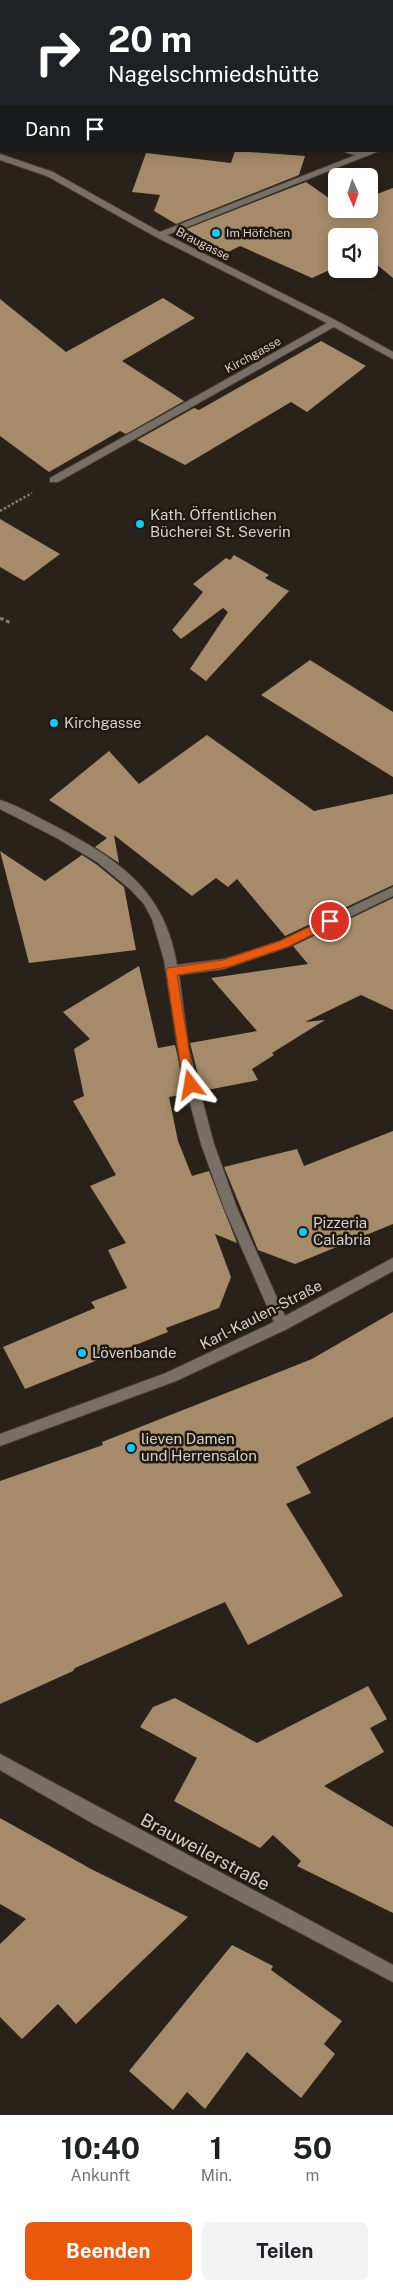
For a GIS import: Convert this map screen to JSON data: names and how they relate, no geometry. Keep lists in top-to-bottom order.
{
  "streets": {
    "street": [
      "Braugasse",
      "Kirchgasse",
      "Karl-Kaulen-Straße",
      "Brauweilerstraße"
    ]
  },
  "crossings": [
    ["Braugasse", "Kirchgasse"]
  ],
  "places": [
    "Im Höfchen",
    "Kath. Öffentlichen Bücherei St. Severin",
    "Kirchgasse",
    "Pizzeria Calabria",
    "Lövenbande",
    "lieven Damen und Herrensalon"
  ],
  "north": "bottom",
  "page": {
    "turn": ["20 m", "Nagelschmiedshütte"],
    "then": "Dann",
    "eta": [
      "10:40",
      "Ankunft",
      "1",
      "Min.",
      "50",
      "m"
    ],
    "buttons": ["Beenden", "Teilen"]
  }
}
